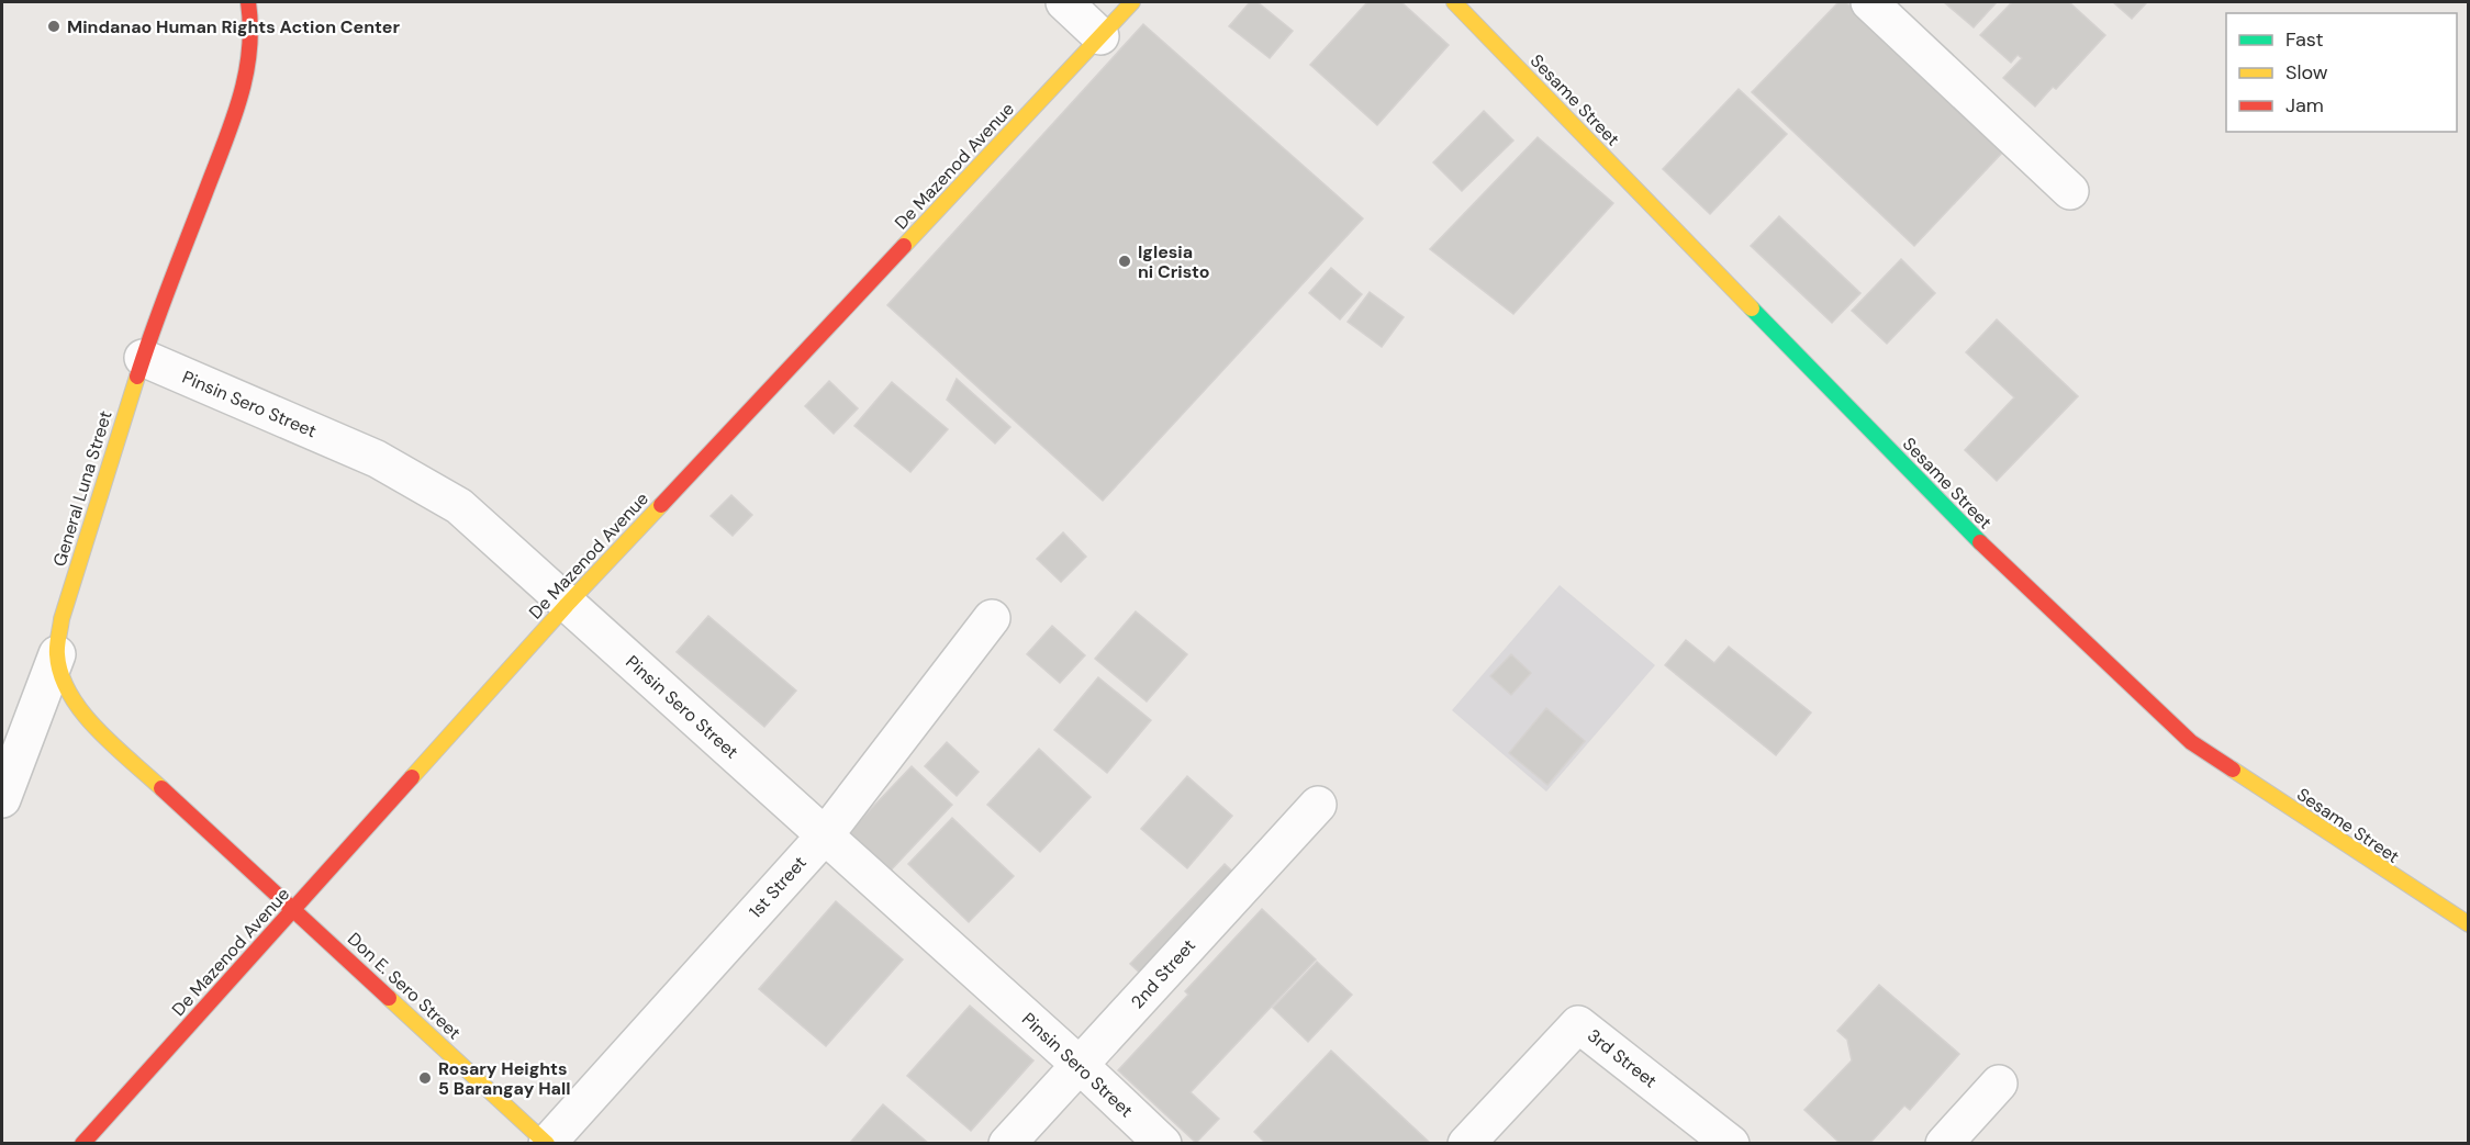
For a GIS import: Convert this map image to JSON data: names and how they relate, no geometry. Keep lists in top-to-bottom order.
{
  "streets": {
    "street": [
      "Sesame Street",
      "De Mazenod Avenue",
      "Pinsin Sero Street",
      "General Luna Street",
      "1st Street",
      "2nd Street",
      "Don E. Sero Street",
      "3rd Street"
    ]
  },
  "crossings": [
    ["De Mazenod Avenue", "Pinsin Sero Street"],
    ["De Mazenod Avenue", "General Luna Street"],
    ["De Mazenod Avenue", "Don E. Sero Street"],
    ["Pinsin Sero Street", "General Luna Street"],
    ["Pinsin Sero Street", "1st Street"],
    ["Pinsin Sero Street", "2nd Street"],
    ["General Luna Street", "Don E. Sero Street"],
    ["1st Street", "Don E. Sero Street"]
  ],
  "places": ["Mindanao Human Rights Action Center", "Iglesia ni Cristo", "Rosary Heights 5 Barangay Hall"],
  "legend": ["Fast", "Slow", "Jam"]
}
